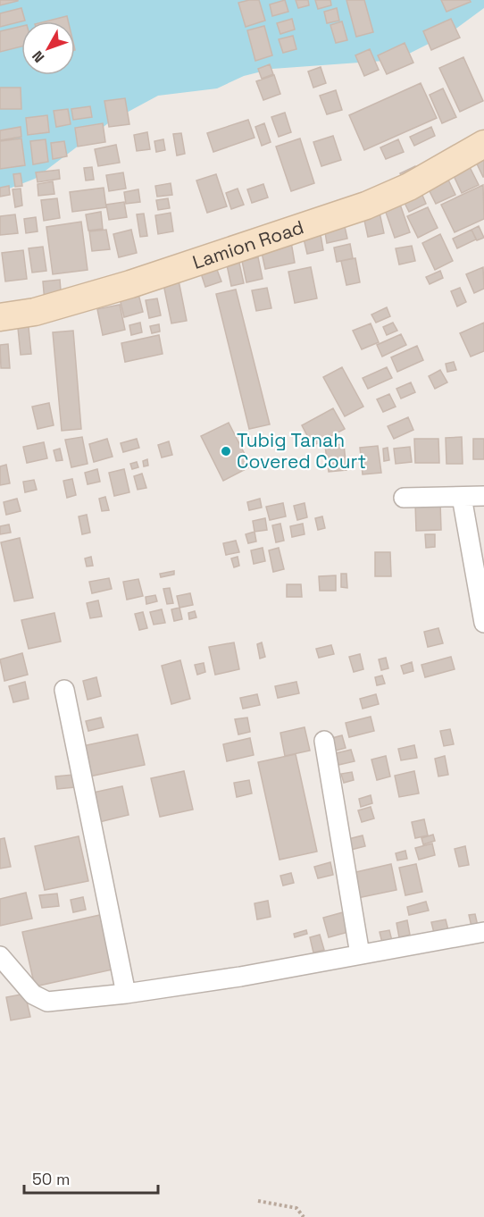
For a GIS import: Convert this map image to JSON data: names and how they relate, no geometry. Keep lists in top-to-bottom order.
{
  "streets": {
    "street": ["Lamion Road"]
  },
  "places": ["Tubig Tanah Covered Court"],
  "scale_bar": "50 m",
  "north": "bottom left"
}
